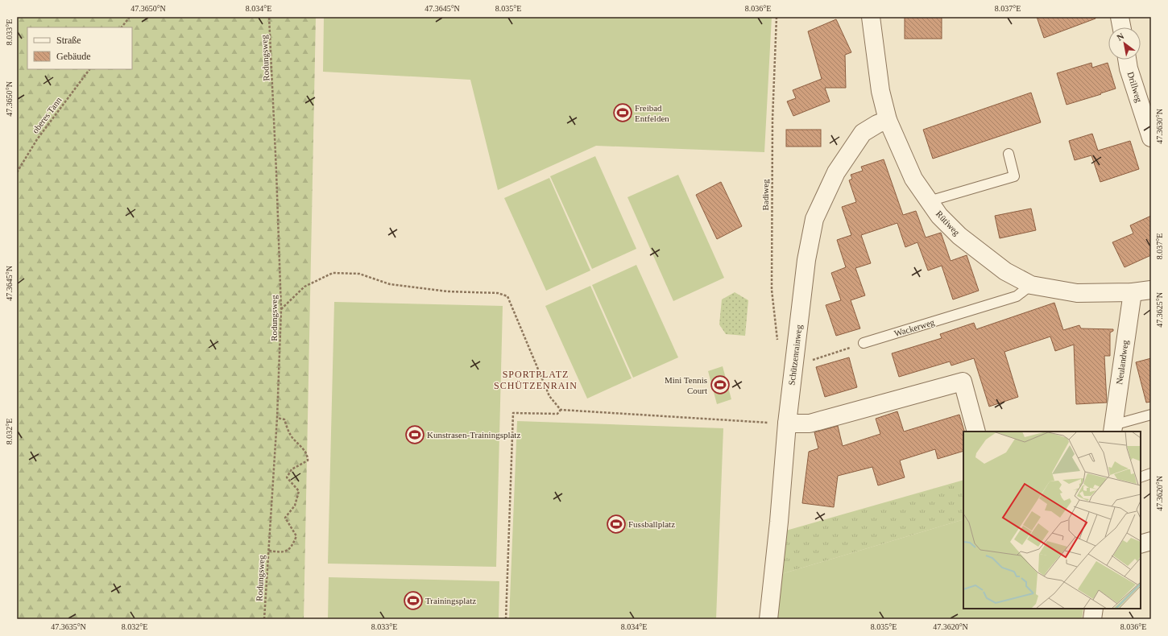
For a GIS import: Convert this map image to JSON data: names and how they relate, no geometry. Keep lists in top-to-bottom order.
{
  "streets": {
    "street": [
      "Drillweg",
      "Rütiweg",
      "Schützenrainweg",
      "Neulandweg"
    ],
    "lane": ["Wackerweg"],
    "path": ["Rodungsweg", "oberes Tann", "Badiweg"]
  },
  "crossings": [
    ["Rütiweg", "Wackerweg"],
    ["Rütiweg", "Schützenrainweg"],
    ["Rütiweg", "Neulandweg"]
  ],
  "districts": ["SPORTPLATZ SCHÜTZENRAIN"],
  "places": {
    "sports": [
      "Freibad Entfelden",
      "Mini Tennis Court",
      "Kunstrasen-Trainingsplatz",
      "Fussballplatz",
      "Trainingsplatz"
    ]
  },
  "legend": ["Straße", "Gebäude"],
  "north": "top left",
  "coordinates": [
    "47.3650°N",
    "8.034°E",
    "47.3645°N",
    "8.035°E",
    "8.036°E",
    "8.037°E",
    "8.033°E",
    "47.3630°N",
    "47.3625°N",
    "8.032°E",
    "47.3620°N",
    "47.3635°N"
  ]
}
